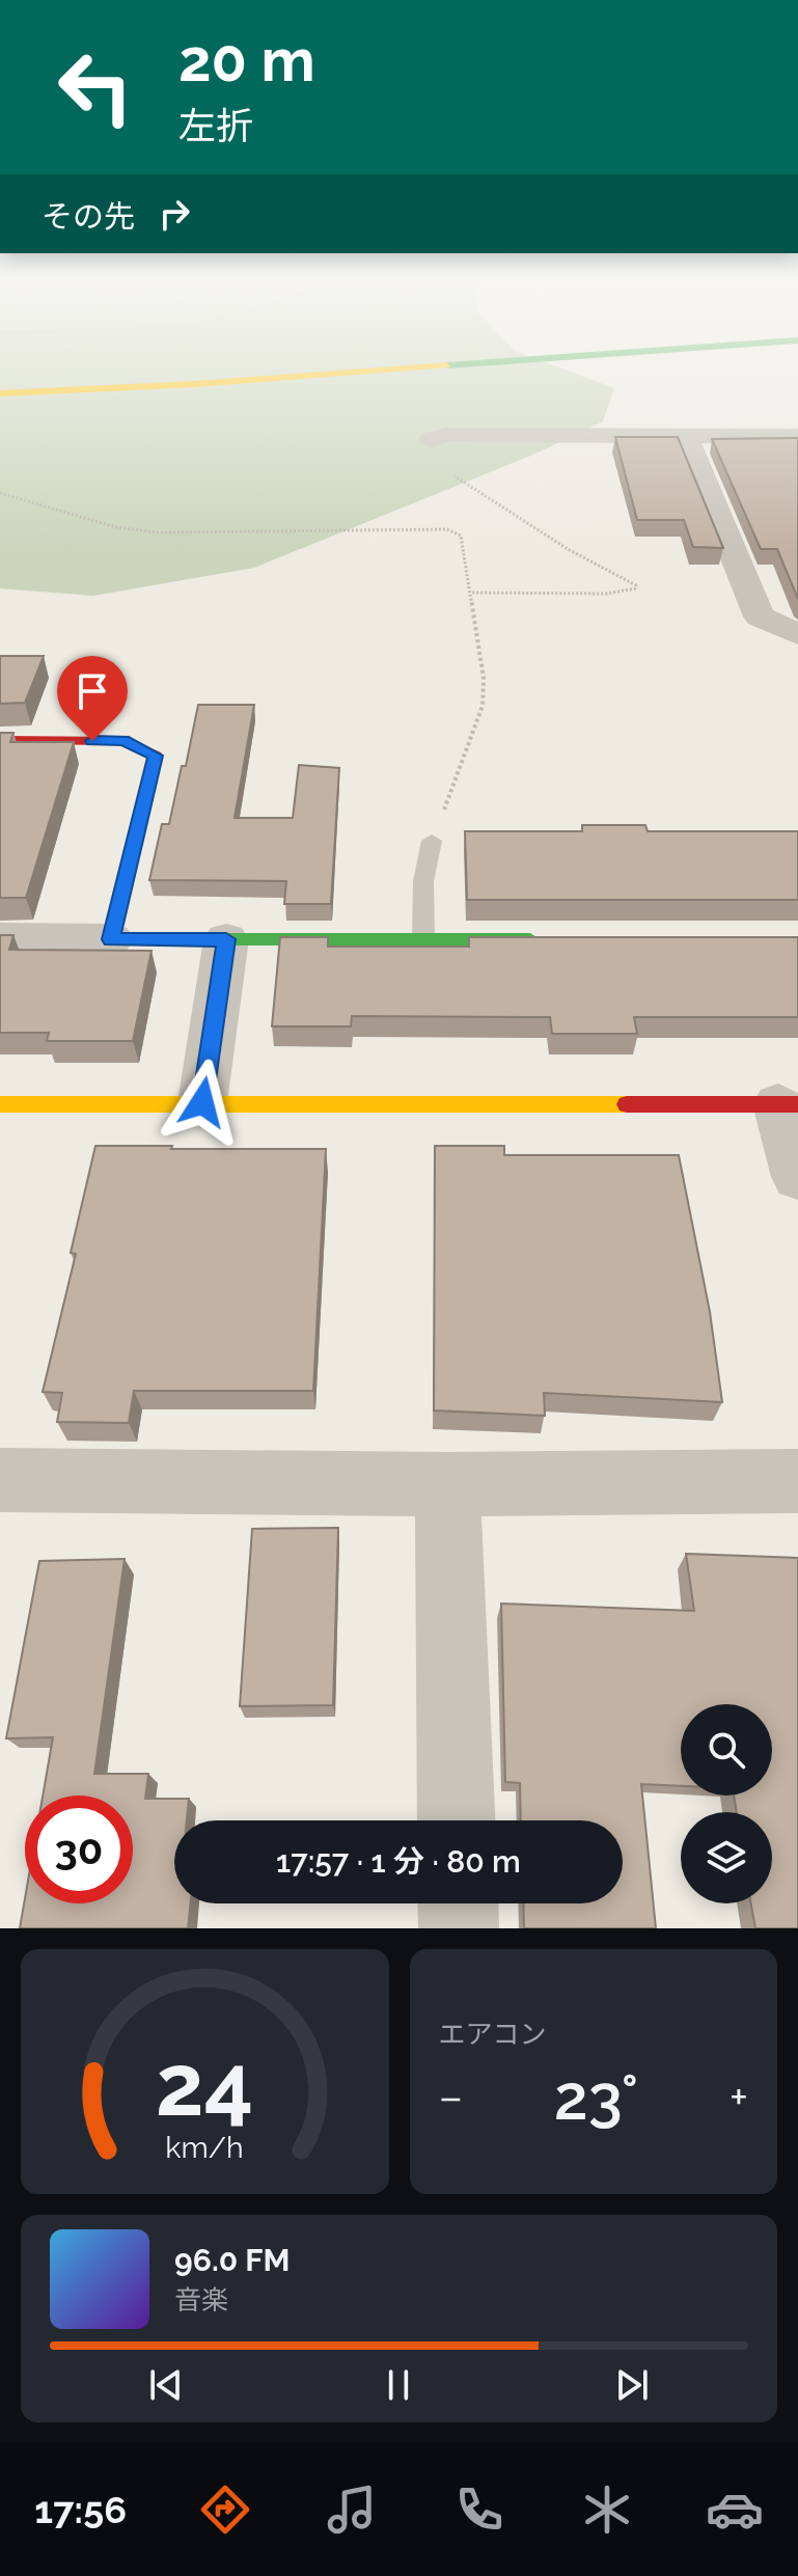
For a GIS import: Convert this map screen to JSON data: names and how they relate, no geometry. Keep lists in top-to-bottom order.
{
  "page": {
    "turn": ["20 m", "左折"],
    "then": "その先",
    "limit": "30",
    "trip": "17:57 · 1 分 · 80 m",
    "tile": "エアコン",
    "heat": ["−", "23°", "+"],
    "song": ["96.0 FM", "音楽"],
    "tabs": "17:56",
    "gauge": ["24", "km/h"]
  }
}
